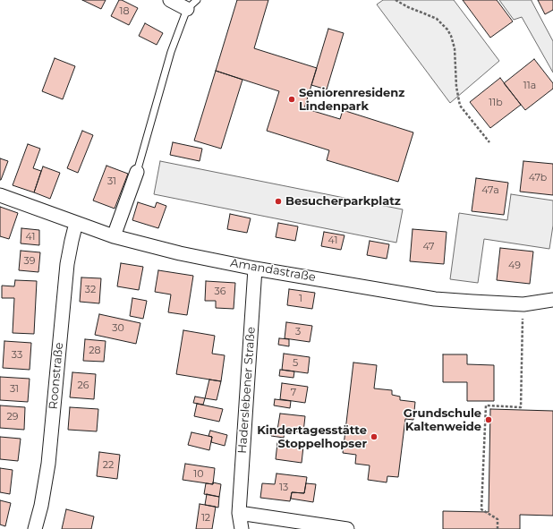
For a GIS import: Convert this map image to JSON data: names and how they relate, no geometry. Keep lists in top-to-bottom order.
{
  "streets": {
    "street": ["Amandastraße", "Roonstraße", "Haderslebener Straße"]
  },
  "crossings": [
    ["Amandastraße", "Roonstraße"],
    ["Amandastraße", "Haderslebener Straße"]
  ],
  "places": [
    "Seniorenresidenz Lindenpark",
    "Besucherparkplatz",
    "Grundschule Kaltenweide",
    "Kindertagesstätte Stoppelhopser"
  ],
  "house_numbers": [
    "18",
    "11a",
    "11b",
    "47b",
    "31",
    "47a",
    "41",
    "41",
    "47",
    "39",
    "49",
    "32",
    "36",
    "1",
    "30",
    "3",
    "28",
    "33",
    "5",
    "26",
    "31",
    "7",
    "29",
    "22",
    "10",
    "13",
    "12"
  ]
}
